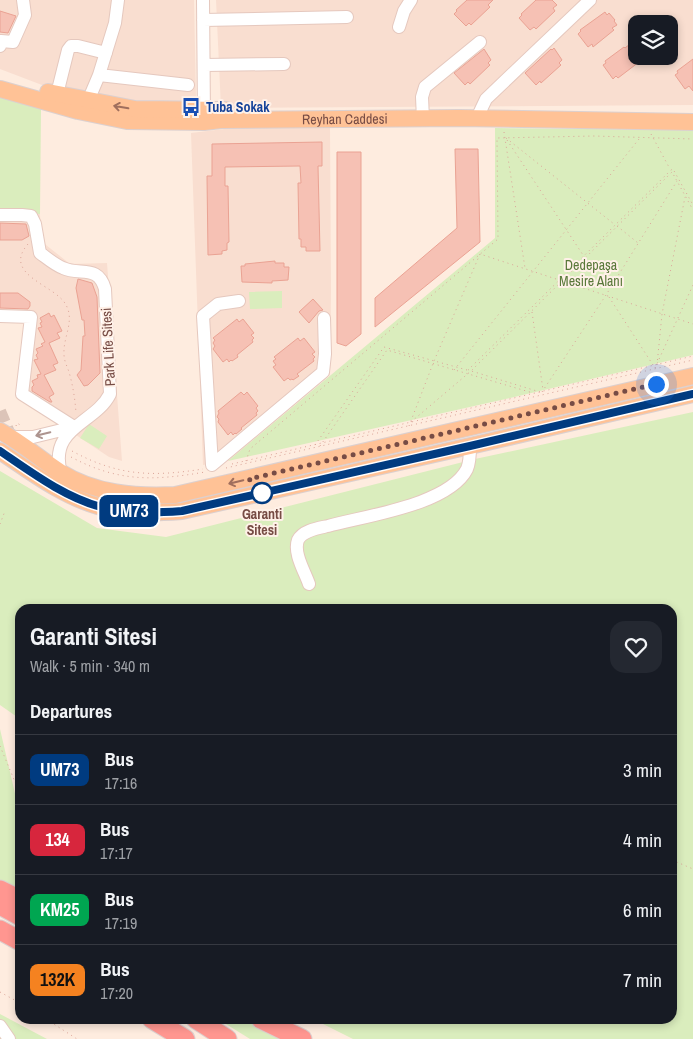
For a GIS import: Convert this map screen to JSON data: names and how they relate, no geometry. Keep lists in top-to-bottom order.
{
  "streets": {
    "main road": ["Reyhan Caddesi"],
    "street": ["Park Life Sitesi"]
  },
  "parks": ["Dedepaşa Mesire Alanı"],
  "places": {
    "bus stop": ["Tuba Sokak"],
    "other": ["Garanti Sitesi"]
  },
  "lines": ["bus line UM73"],
  "page": {
    "on_map": "UM73",
    "heading": [
      ["Garanti Sitesi", "Walk · 5 min · 340 m"],
      "Departures"
    ],
    "list": [
      {
        "mark": "UM73",
        "name": "Bus",
        "note": "17:16",
        "value": "3 min"
      },
      {
        "mark": "134",
        "name": "Bus",
        "note": "17:17",
        "value": "4 min"
      },
      {
        "mark": "KM25",
        "name": "Bus",
        "note": "17:19",
        "value": "6 min"
      },
      {
        "mark": "132K",
        "name": "Bus",
        "note": "17:20",
        "value": "7 min"
      }
    ]
  }
}
